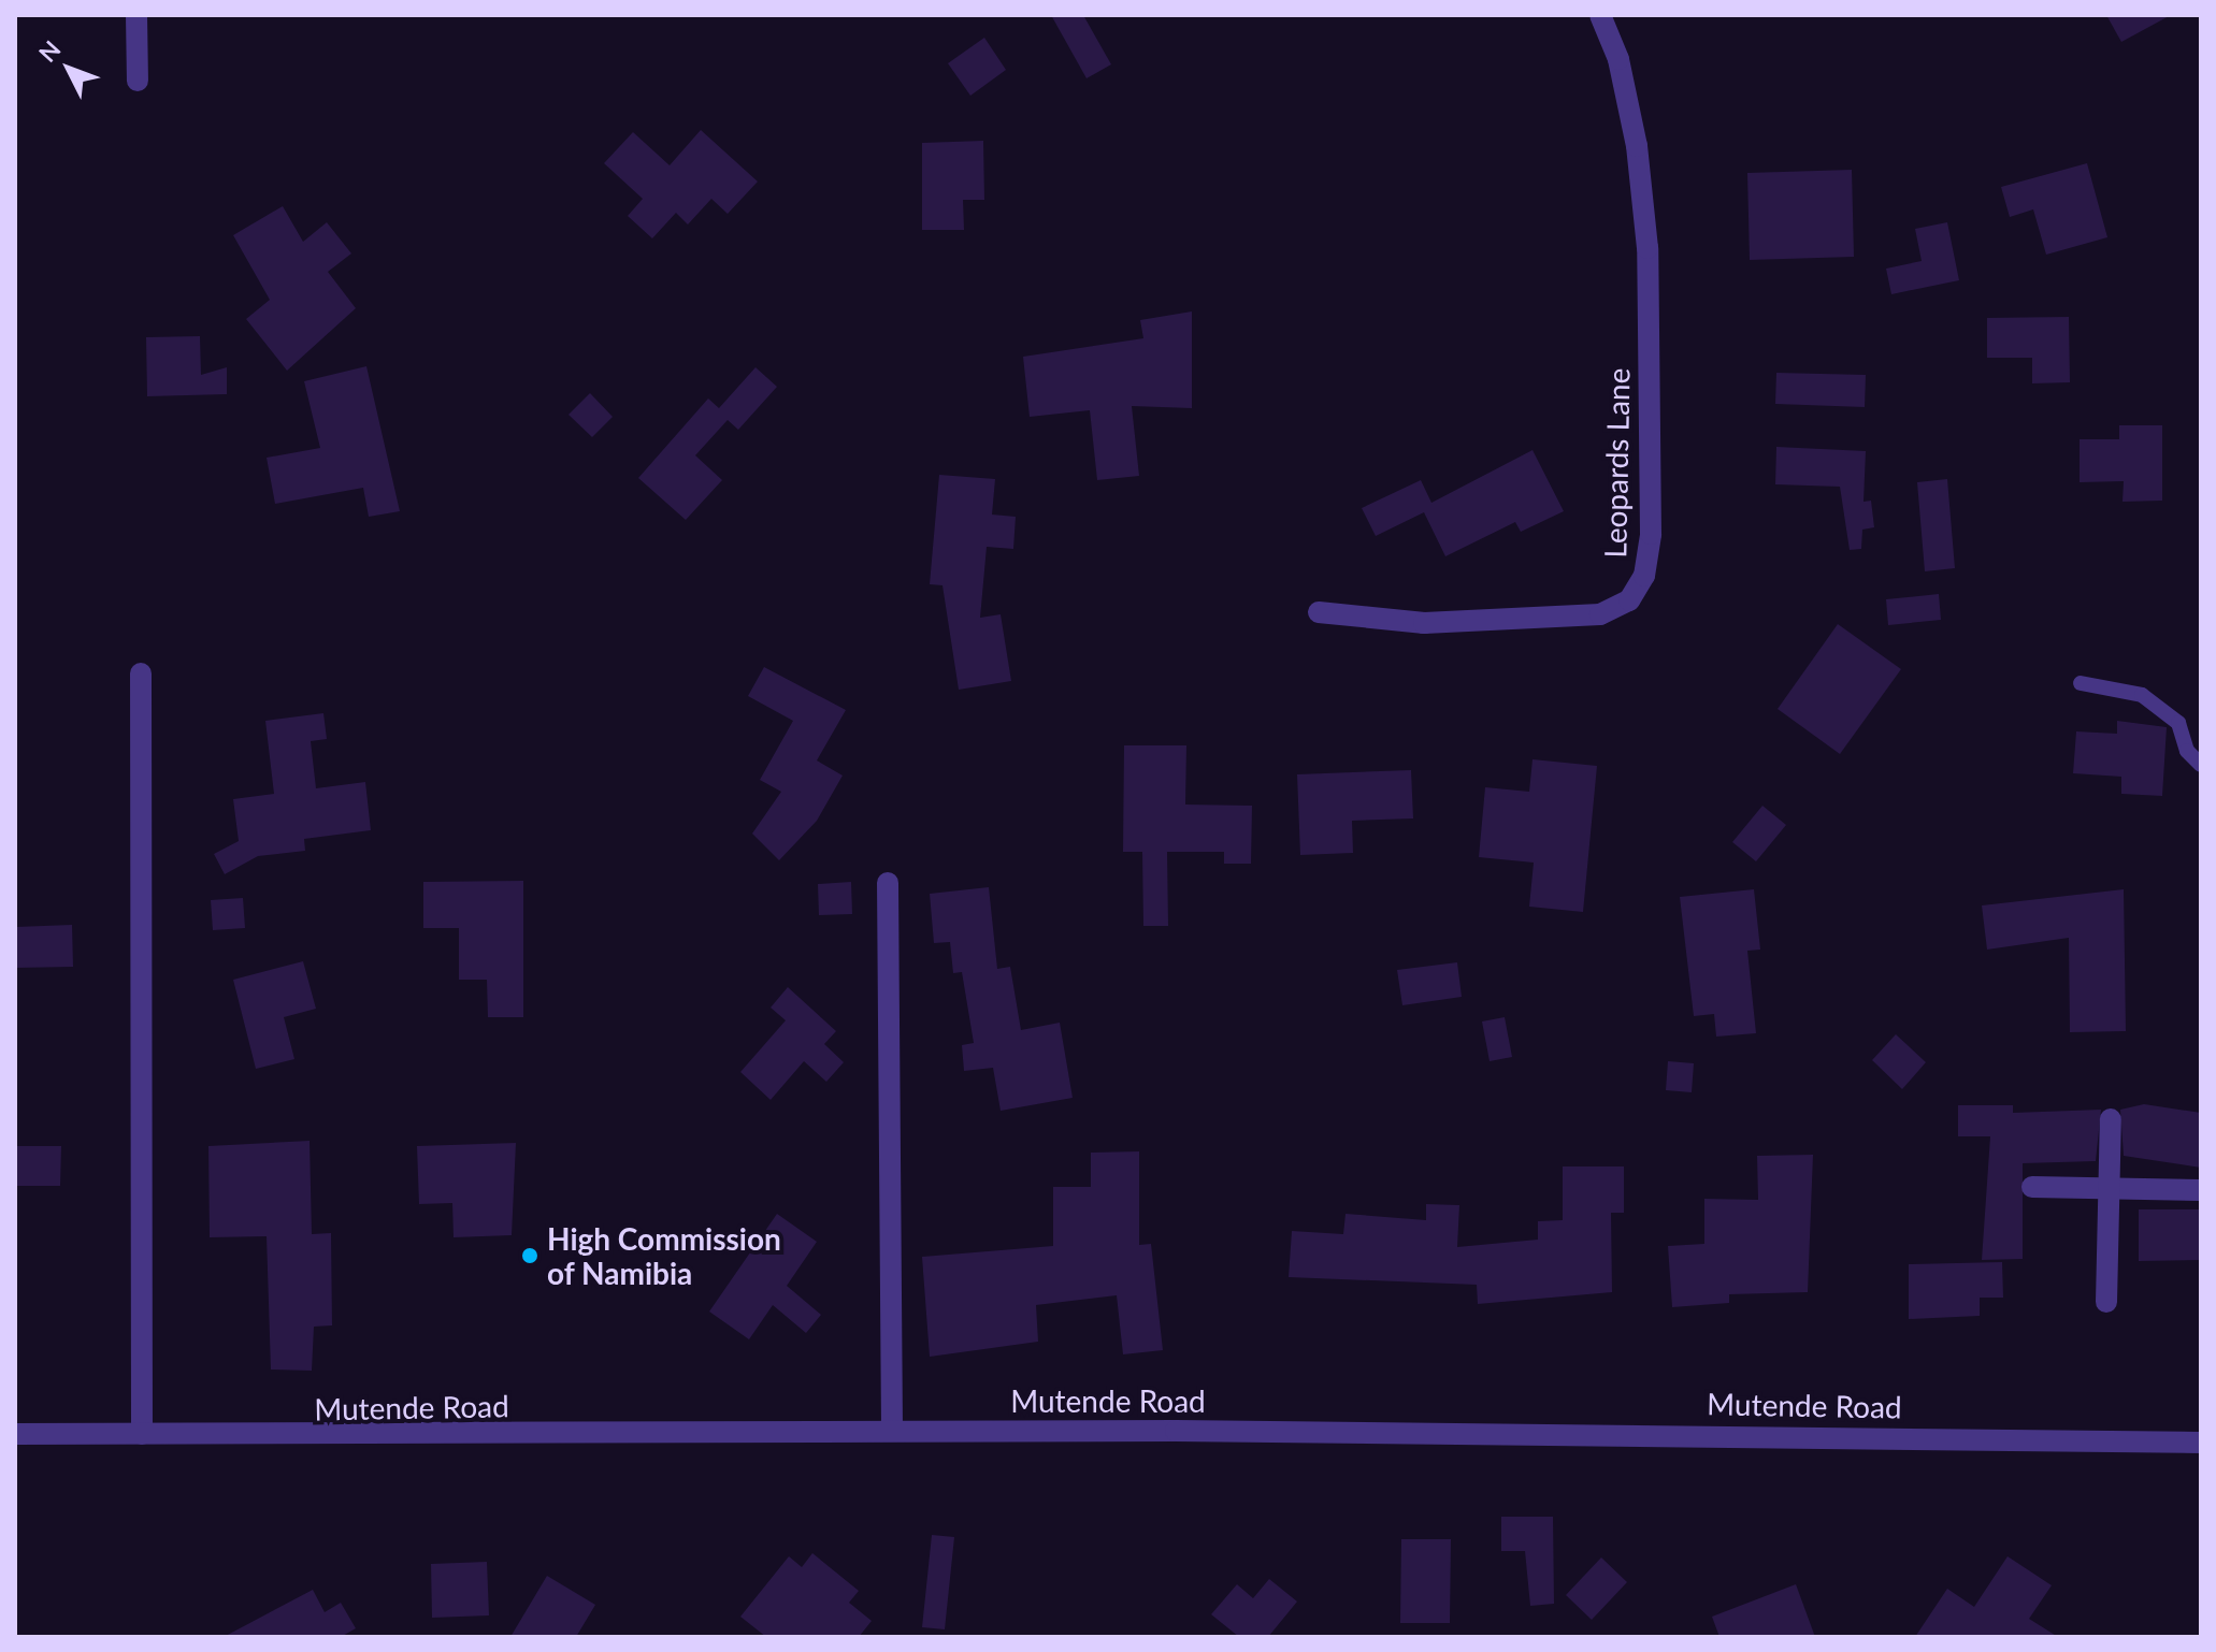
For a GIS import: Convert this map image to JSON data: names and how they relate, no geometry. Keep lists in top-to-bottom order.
{
  "streets": {
    "street": ["Leopards Lane", "Mutende Road"]
  },
  "places": ["High Commission of Namibia"],
  "north": "top left"
}
